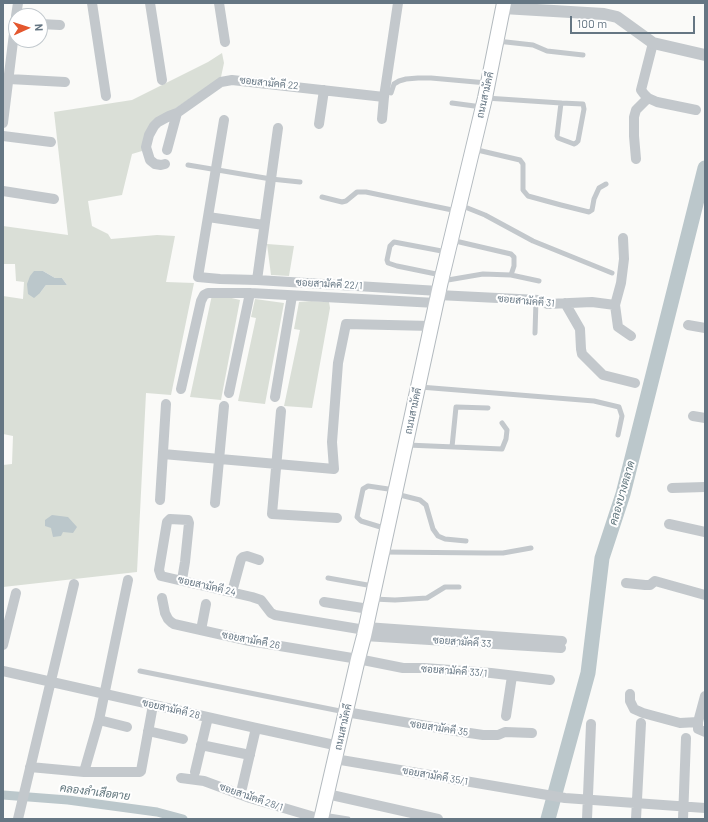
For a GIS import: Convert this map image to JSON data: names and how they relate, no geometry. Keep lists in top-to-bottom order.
{
  "streets": {
    "main road": ["ถนนสามัคคี"],
    "street": [
      "ซอยสามัคคี 22",
      "ซอยสามัคคี 22/1",
      "ซอยสามัคคี 31",
      "ซอยสามัคคี 24",
      "ซอยสามัคคี 26",
      "ซอยสามัคคี 33/1",
      "ซอยสามัคคี 28",
      "ซอยสามัคคี 35",
      "ซอยสามัคคี 35/1",
      "ซอยสามัคคี 28/1"
    ]
  },
  "crossings": [
    ["ถนนสามัคคี", "ซอยสามัคคี 22/1"],
    ["ถนนสามัคคี", "ซอยสามัคคี 31"],
    ["ถนนสามัคคี", "ซอยสามัคคี 24"],
    ["ถนนสามัคคี", "ซอยสามัคคี 26"],
    ["ถนนสามัคคี", "ซอยสามัคคี 33/1"],
    ["ถนนสามัคคี", "ซอยสามัคคี 28"],
    ["ถนนสามัคคี", "ซอยสามัคคี 35"],
    ["ถนนสามัคคี", "ซอยสามัคคี 35/1"],
    ["ถนนสามัคคี", "ซอยสามัคคี 28/1"],
    ["ซอยสามัคคี 22/1", "ซอยสามัคคี 31"],
    ["ซอยสามัคคี 26", "ซอยสามัคคี 33/1"],
    ["ซอยสามัคคี 28", "ซอยสามัคคี 35/1"]
  ],
  "water": ["คลองบางตลาด", "คลองลำเสือตาย"],
  "scale_bar": "100 m",
  "north": "right"
}
